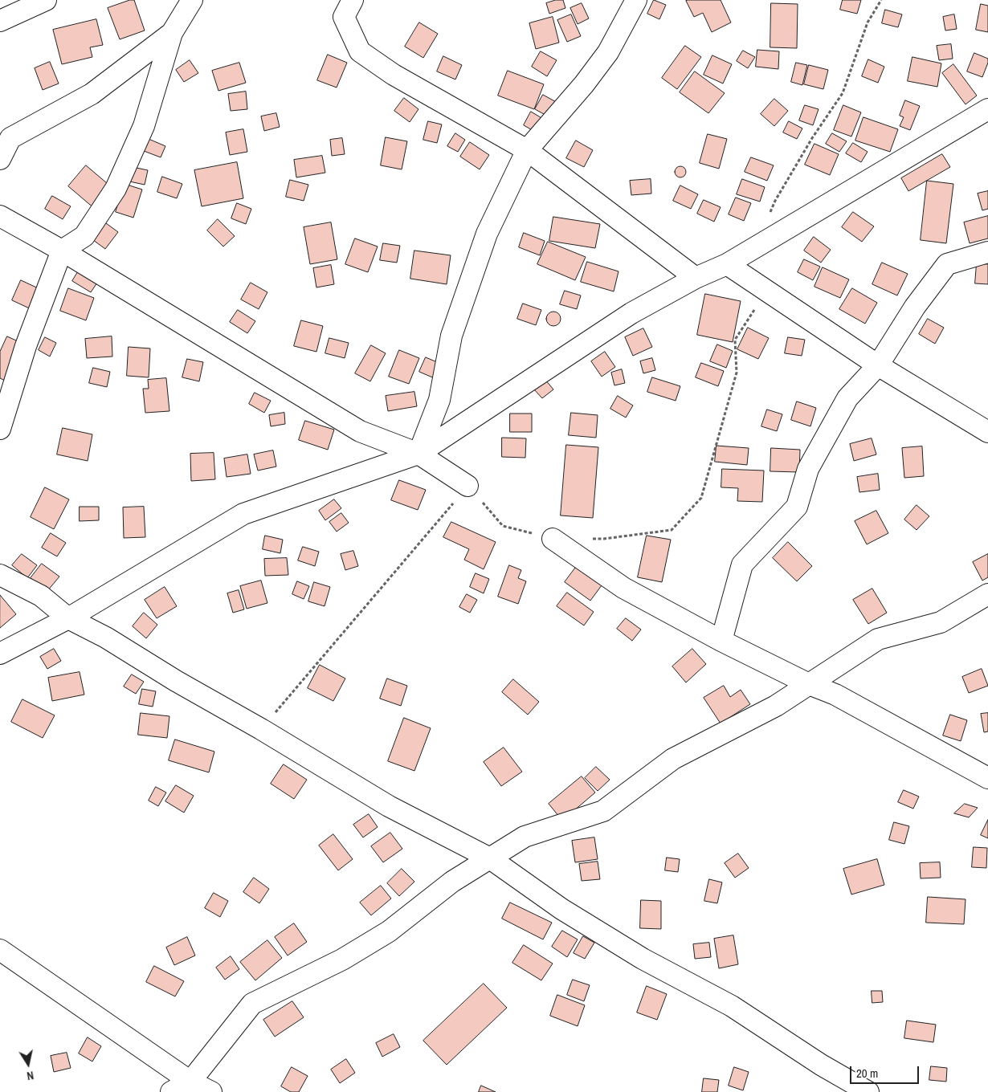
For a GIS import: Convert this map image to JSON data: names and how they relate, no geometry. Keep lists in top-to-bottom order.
{
  "scale_bar": "20 m",
  "north": "bottom"
}
